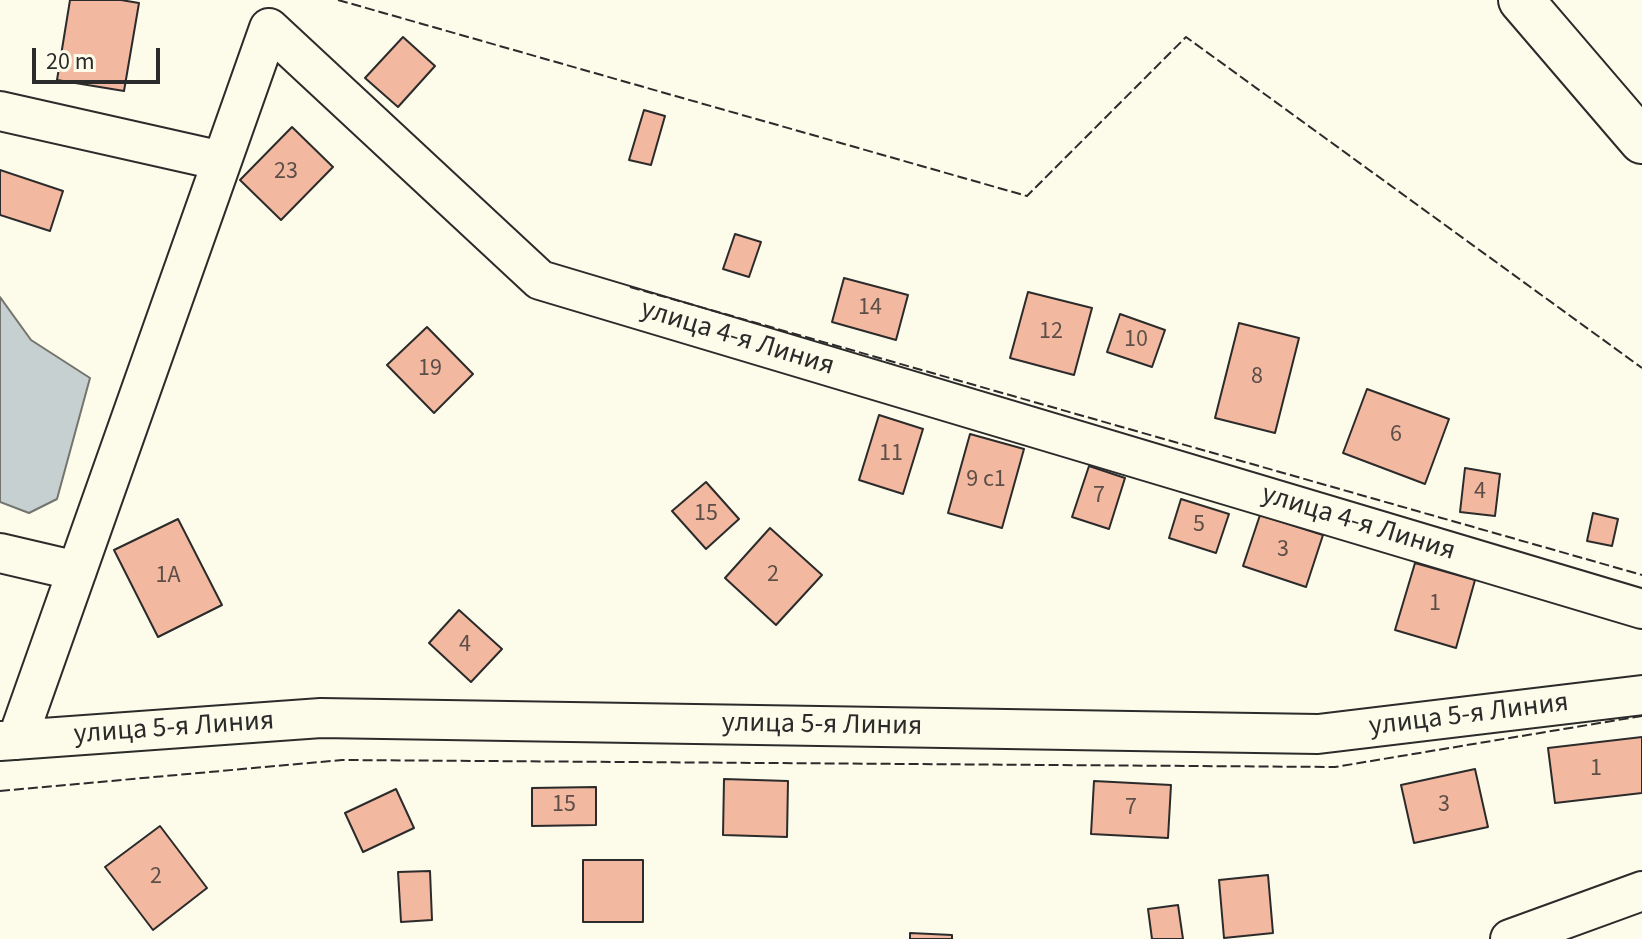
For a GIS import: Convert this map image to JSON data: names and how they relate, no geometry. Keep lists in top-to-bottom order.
{
  "streets": {
    "street": ["улица 4-я Линия", "улица 5-я Линия"]
  },
  "crossings": [
    ["улица 4-я Линия", "улица 5-я Линия"]
  ],
  "house_numbers": [
    "23",
    "14",
    "12",
    "10",
    "19",
    "8",
    "6",
    "11",
    "9 с1",
    "4",
    "7",
    "15",
    "5",
    "3",
    "2",
    "1А",
    "1",
    "4",
    "1",
    "15",
    "3",
    "7",
    "2"
  ],
  "scale_bar": "20 m"
}
